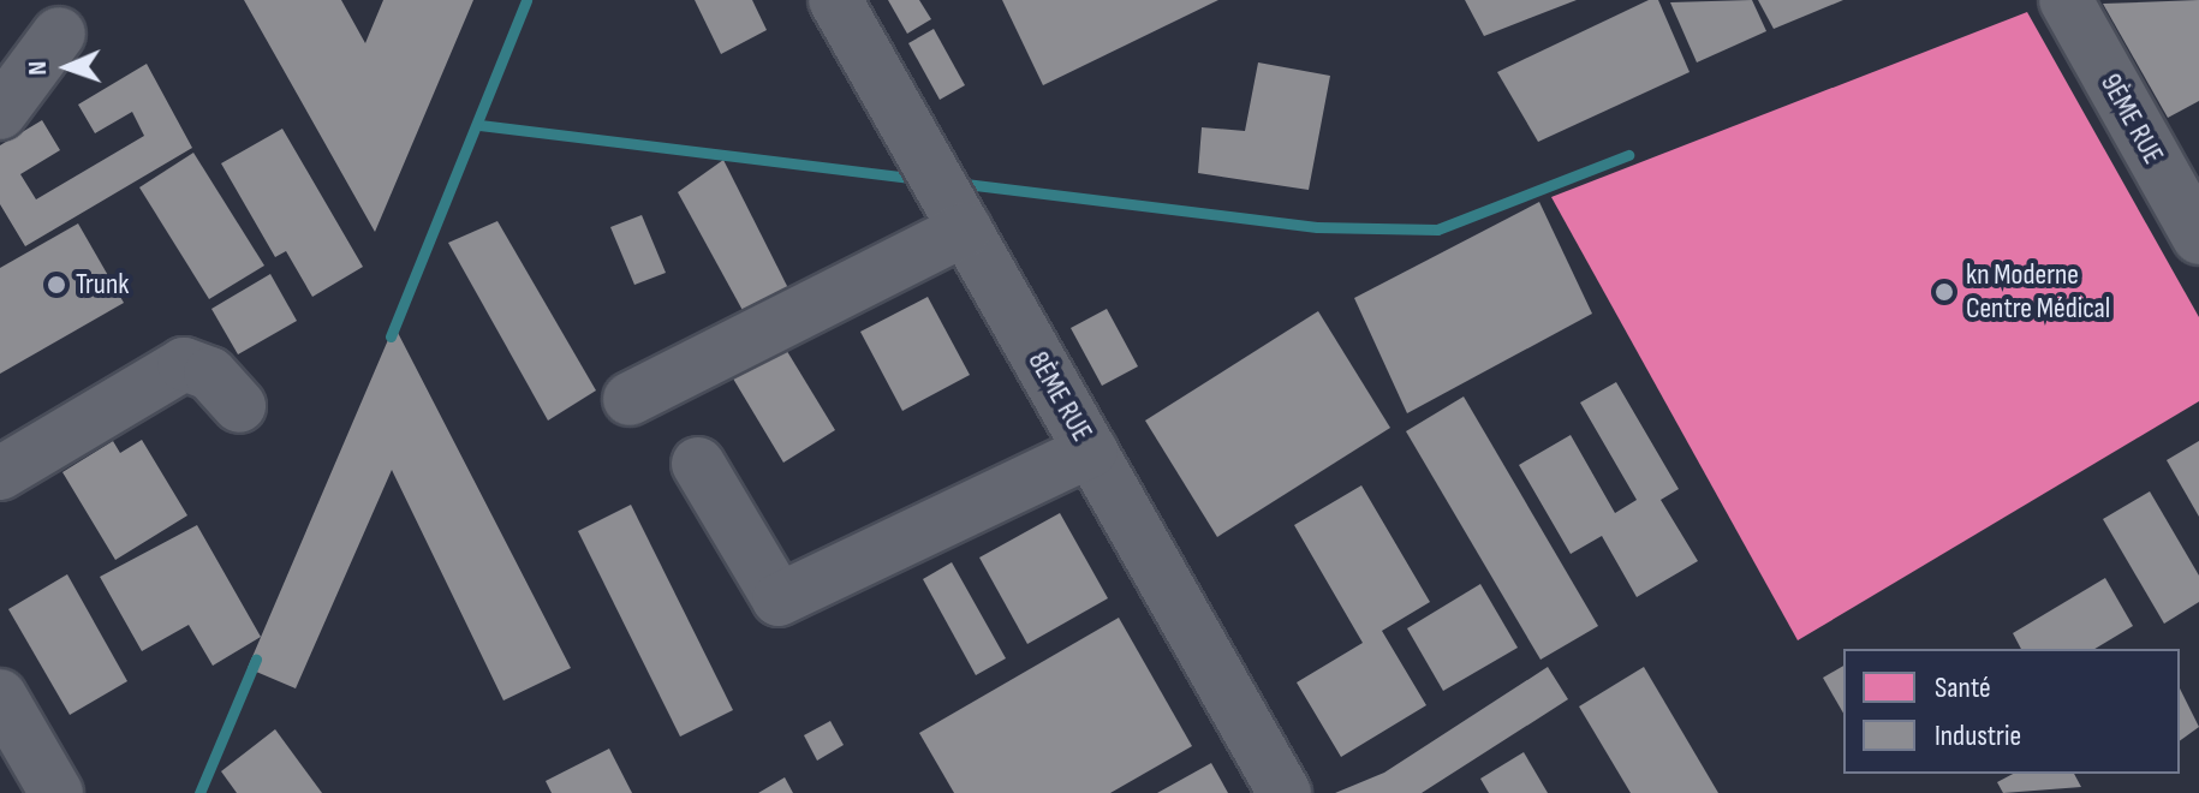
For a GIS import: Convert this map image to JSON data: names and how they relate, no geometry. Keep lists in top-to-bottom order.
{
  "streets": {
    "street": ["9ÈME RUE", "8ÈME RUE"]
  },
  "places": ["Trunk", "kn Moderne Centre Médical"],
  "legend": ["Santé", "Industrie"],
  "north": "left"
}
